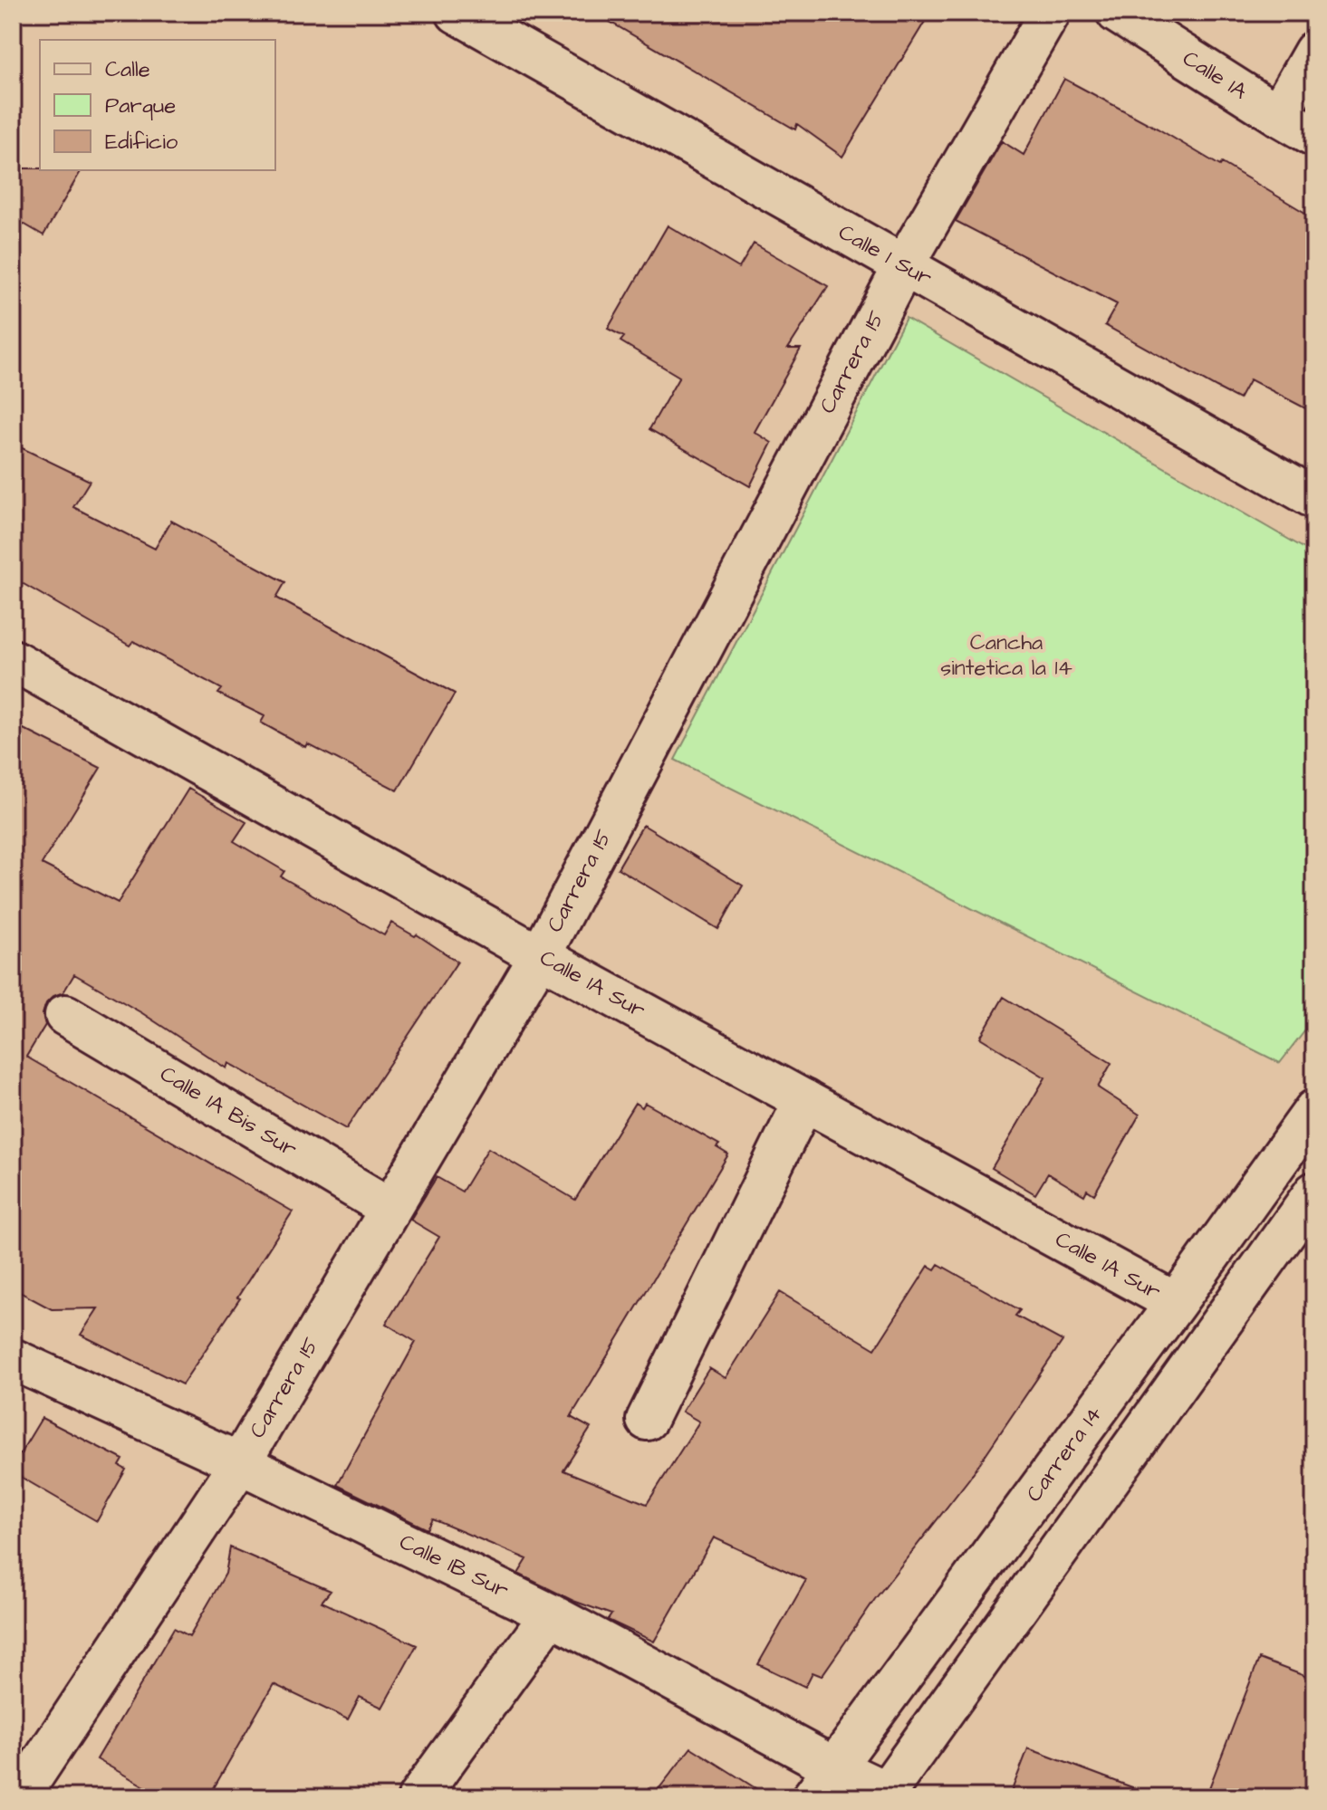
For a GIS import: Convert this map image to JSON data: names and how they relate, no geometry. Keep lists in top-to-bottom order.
{
  "streets": {
    "street": [
      "Calle 1A",
      "Calle 1 Sur",
      "Carrera 15",
      "Calle 1A Sur",
      "Calle 1A Bis Sur",
      "Carrera 14",
      "Calle 1B Sur"
    ]
  },
  "crossings": [
    ["Calle 1 Sur", "Carrera 15"],
    ["Carrera 15", "Calle 1A Sur"],
    ["Carrera 15", "Calle 1A Bis Sur"],
    ["Carrera 15", "Calle 1B Sur"],
    ["Calle 1A Sur", "Carrera 14"],
    ["Carrera 14", "Calle 1B Sur"]
  ],
  "parks": ["Cancha sintetica la 14"],
  "legend": ["Calle", "Parque", "Edificio"]
}
